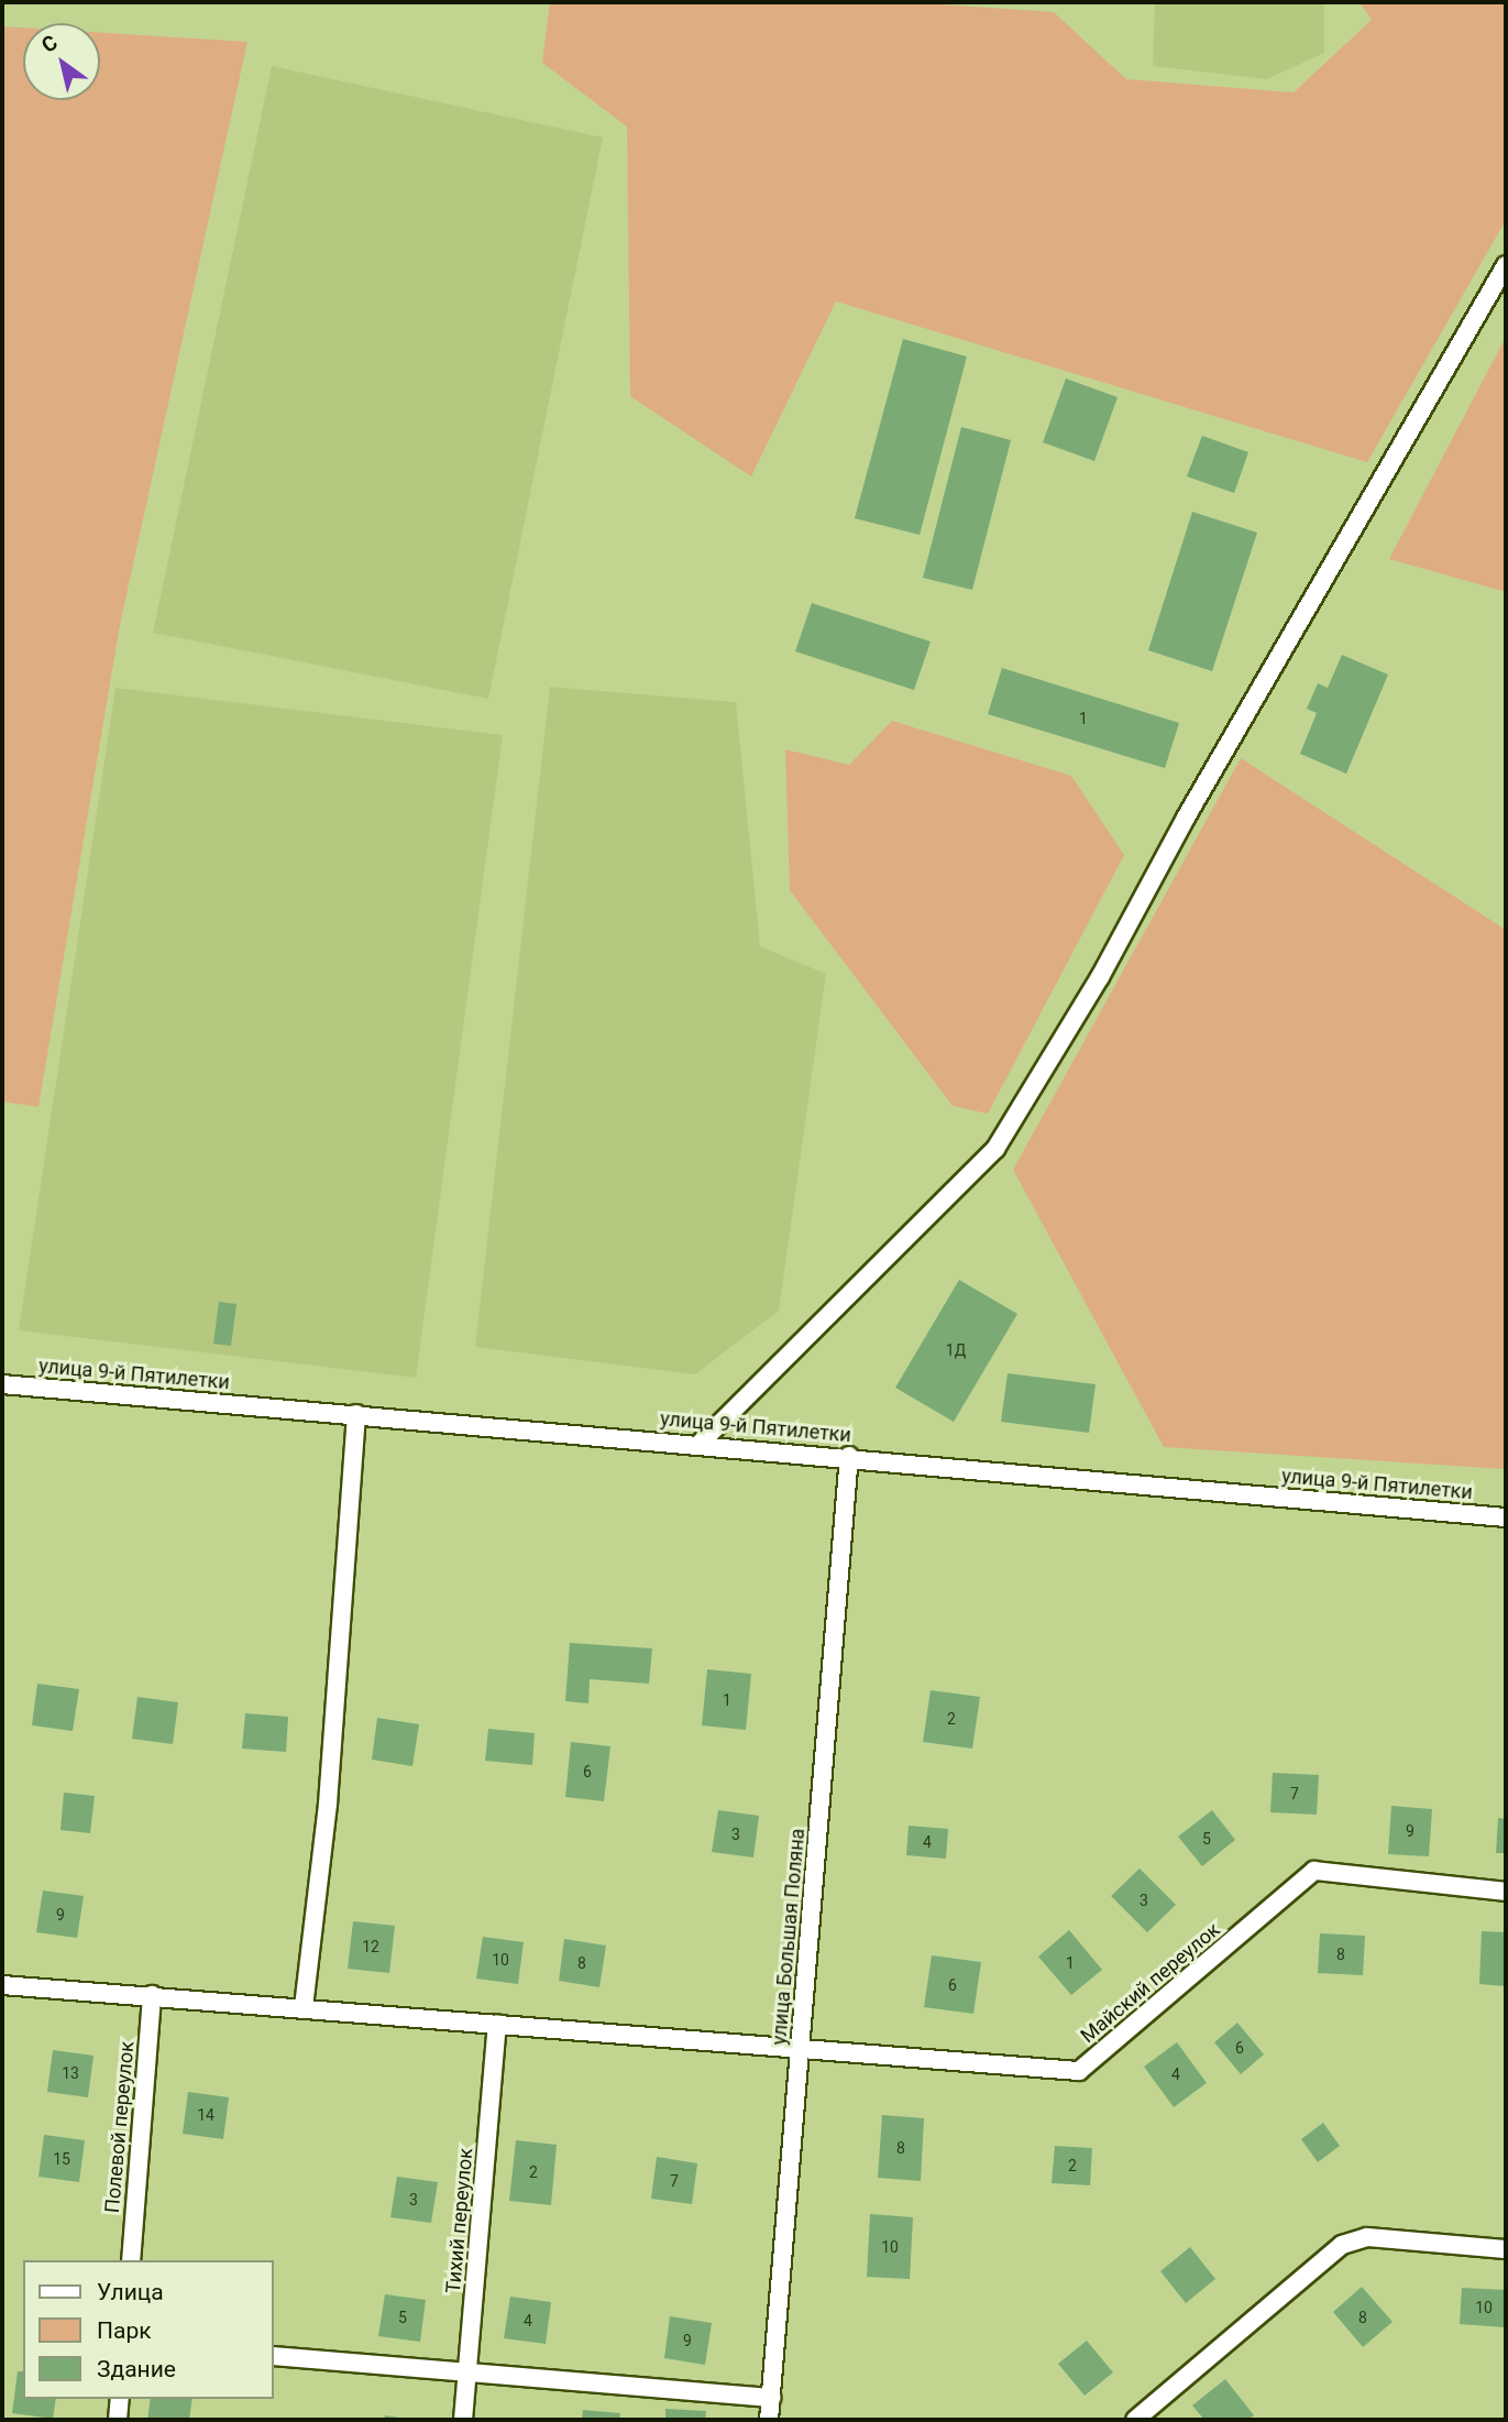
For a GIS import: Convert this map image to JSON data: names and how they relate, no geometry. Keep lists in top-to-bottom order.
{
  "streets": {
    "street": [
      "улица 9-й Пятилетки",
      "улица Большая Поляна",
      "Майский переулок",
      "Полевой переулок",
      "Тихий переулок"
    ]
  },
  "crossings": [
    ["улица 9-й Пятилетки", "улица Большая Поляна"],
    ["улица Большая Поляна", "Майский переулок"],
    ["Майский переулок", "Полевой переулок"],
    ["Майский переулок", "Тихий переулок"]
  ],
  "house_numbers": [
    "1",
    "1Д",
    "1",
    "2",
    "6",
    "7",
    "9",
    "3",
    "5",
    "4",
    "3",
    "9",
    "12",
    "8",
    "10",
    "8",
    "1",
    "6",
    "6",
    "13",
    "4",
    "14",
    "8",
    "15",
    "2",
    "2",
    "7",
    "3",
    "10",
    "10",
    "5",
    "8",
    "4",
    "9"
  ],
  "legend": ["Улица", "Парк", "Здание"],
  "north": "top left"
}
